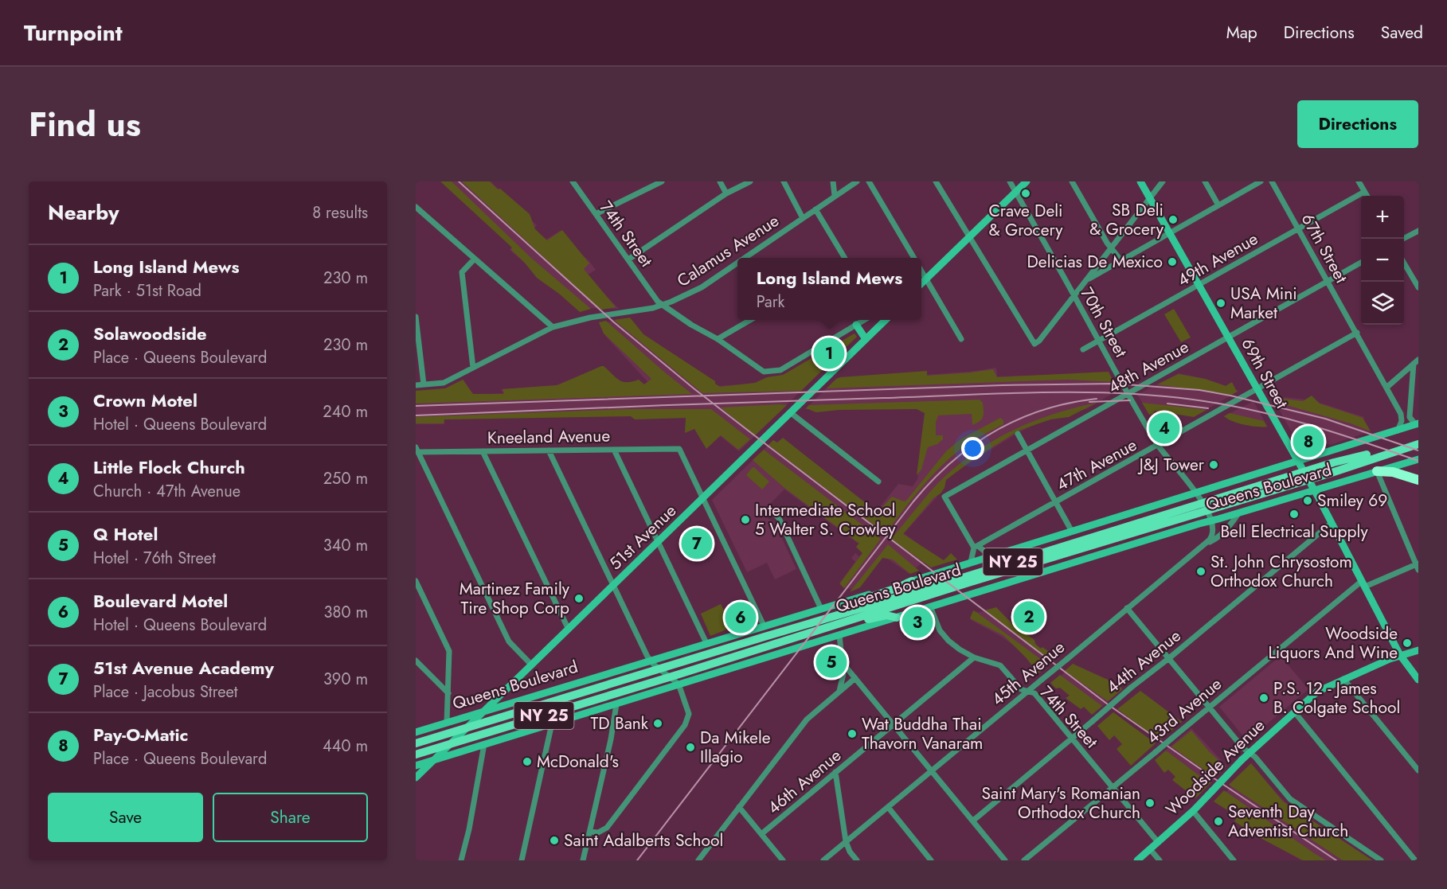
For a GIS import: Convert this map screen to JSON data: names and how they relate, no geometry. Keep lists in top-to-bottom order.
{
  "streets": {
    "main road": ["Queens Boulevard", "NY 25"],
    "street": [
      "74th Street",
      "67th Street",
      "Calamus Avenue",
      "49th Avenue",
      "70th Street",
      "48th Avenue",
      "69th Street",
      "Kneeland Avenue",
      "47th Avenue",
      "51st Avenue",
      "44th Avenue",
      "45th Avenue",
      "43rd Avenue",
      "Woodside Avenue",
      "46th Avenue"
    ]
  },
  "crossings": [
    ["74th Street", "Calamus Avenue"],
    ["74th Street", "Queens Boulevard"],
    ["74th Street", "44th Avenue"],
    ["74th Street", "45th Avenue"],
    ["74th Street", "43rd Avenue"],
    ["74th Street", "Woodside Avenue"],
    ["74th Street", "46th Avenue"],
    ["67th Street", "49th Avenue"],
    ["67th Street", "48th Avenue"],
    ["67th Street", "47th Avenue"],
    ["67th Street", "Queens Boulevard"],
    ["49th Avenue", "70th Street"],
    ["49th Avenue", "69th Street"],
    ["70th Street", "48th Avenue"],
    ["70th Street", "47th Avenue"],
    ["70th Street", "Queens Boulevard"],
    ["48th Avenue", "69th Street"],
    ["48th Avenue", "47th Avenue"],
    ["69th Street", "47th Avenue"],
    ["69th Street", "Queens Boulevard"],
    ["69th Street", "44th Avenue"],
    ["69th Street", "43rd Avenue"],
    ["69th Street", "Woodside Avenue"],
    ["Kneeland Avenue", "51st Avenue"],
    ["Queens Boulevard", "51st Avenue"],
    ["Queens Boulevard", "45th Avenue"]
  ],
  "places": [
    "Crave Deli & Grocery",
    "SB Deli & Grocery",
    "Delicias De Mexico",
    "USA Mini Market",
    "J&J Tower",
    "Smiley 69",
    "Bell Electrical Supply",
    "Intermediate School 5 Walter S. Crowley",
    "St. John Chrysostom Orthodox Church",
    "Martinez Family Tire Shop Corp",
    "Woodside Liquors And Wine",
    "P.S. 12 - James B. Colgate School",
    "TD Bank",
    "Wat Buddha Thai Thavorn Vanaram",
    "Da Mikele Illagio",
    "McDonald's",
    "Saint Mary's Romanian Orthodox Church",
    "Seventh Day Adventist Church",
    "Saint Adalberts School"
  ],
  "page": {
    "header": "Turnpoint",
    "nav": ["Map", "Directions", "Saved"],
    "title": "Find us",
    "buttons": [
      "Directions",
      ["Save", "Share"]
    ],
    "heading": ["Nearby", "8 results"],
    "map_buttons": ["+", "−"],
    "list": [
      {
        "mark": "1",
        "name": "Long Island Mews",
        "note": "Park · 51st Road",
        "value": "230 m"
      },
      {
        "mark": "2",
        "name": "Solawoodside",
        "note": "Place · Queens Boulevard",
        "value": "230 m"
      },
      {
        "mark": "3",
        "name": "Crown Motel",
        "note": "Hotel · Queens Boulevard",
        "value": "240 m"
      },
      {
        "mark": "4",
        "name": "Little Flock Church",
        "note": "Church · 47th Avenue",
        "value": "250 m"
      },
      {
        "mark": "5",
        "name": "Q Hotel",
        "note": "Hotel · 76th Street",
        "value": "340 m"
      },
      {
        "mark": "6",
        "name": "Boulevard Motel",
        "note": "Hotel · Queens Boulevard",
        "value": "380 m"
      },
      {
        "mark": "7",
        "name": "51st Avenue Academy",
        "note": "Place · Jacobus Street",
        "value": "390 m"
      },
      {
        "mark": "8",
        "name": "Pay-O-Matic",
        "note": "Place · Queens Boulevard",
        "value": "440 m"
      }
    ],
    "popup": ["Long Island Mews", "Park"],
    "pins": [
      "1",
      "4",
      "8",
      "7",
      "2",
      "6",
      "3",
      "5"
    ]
  }
}
